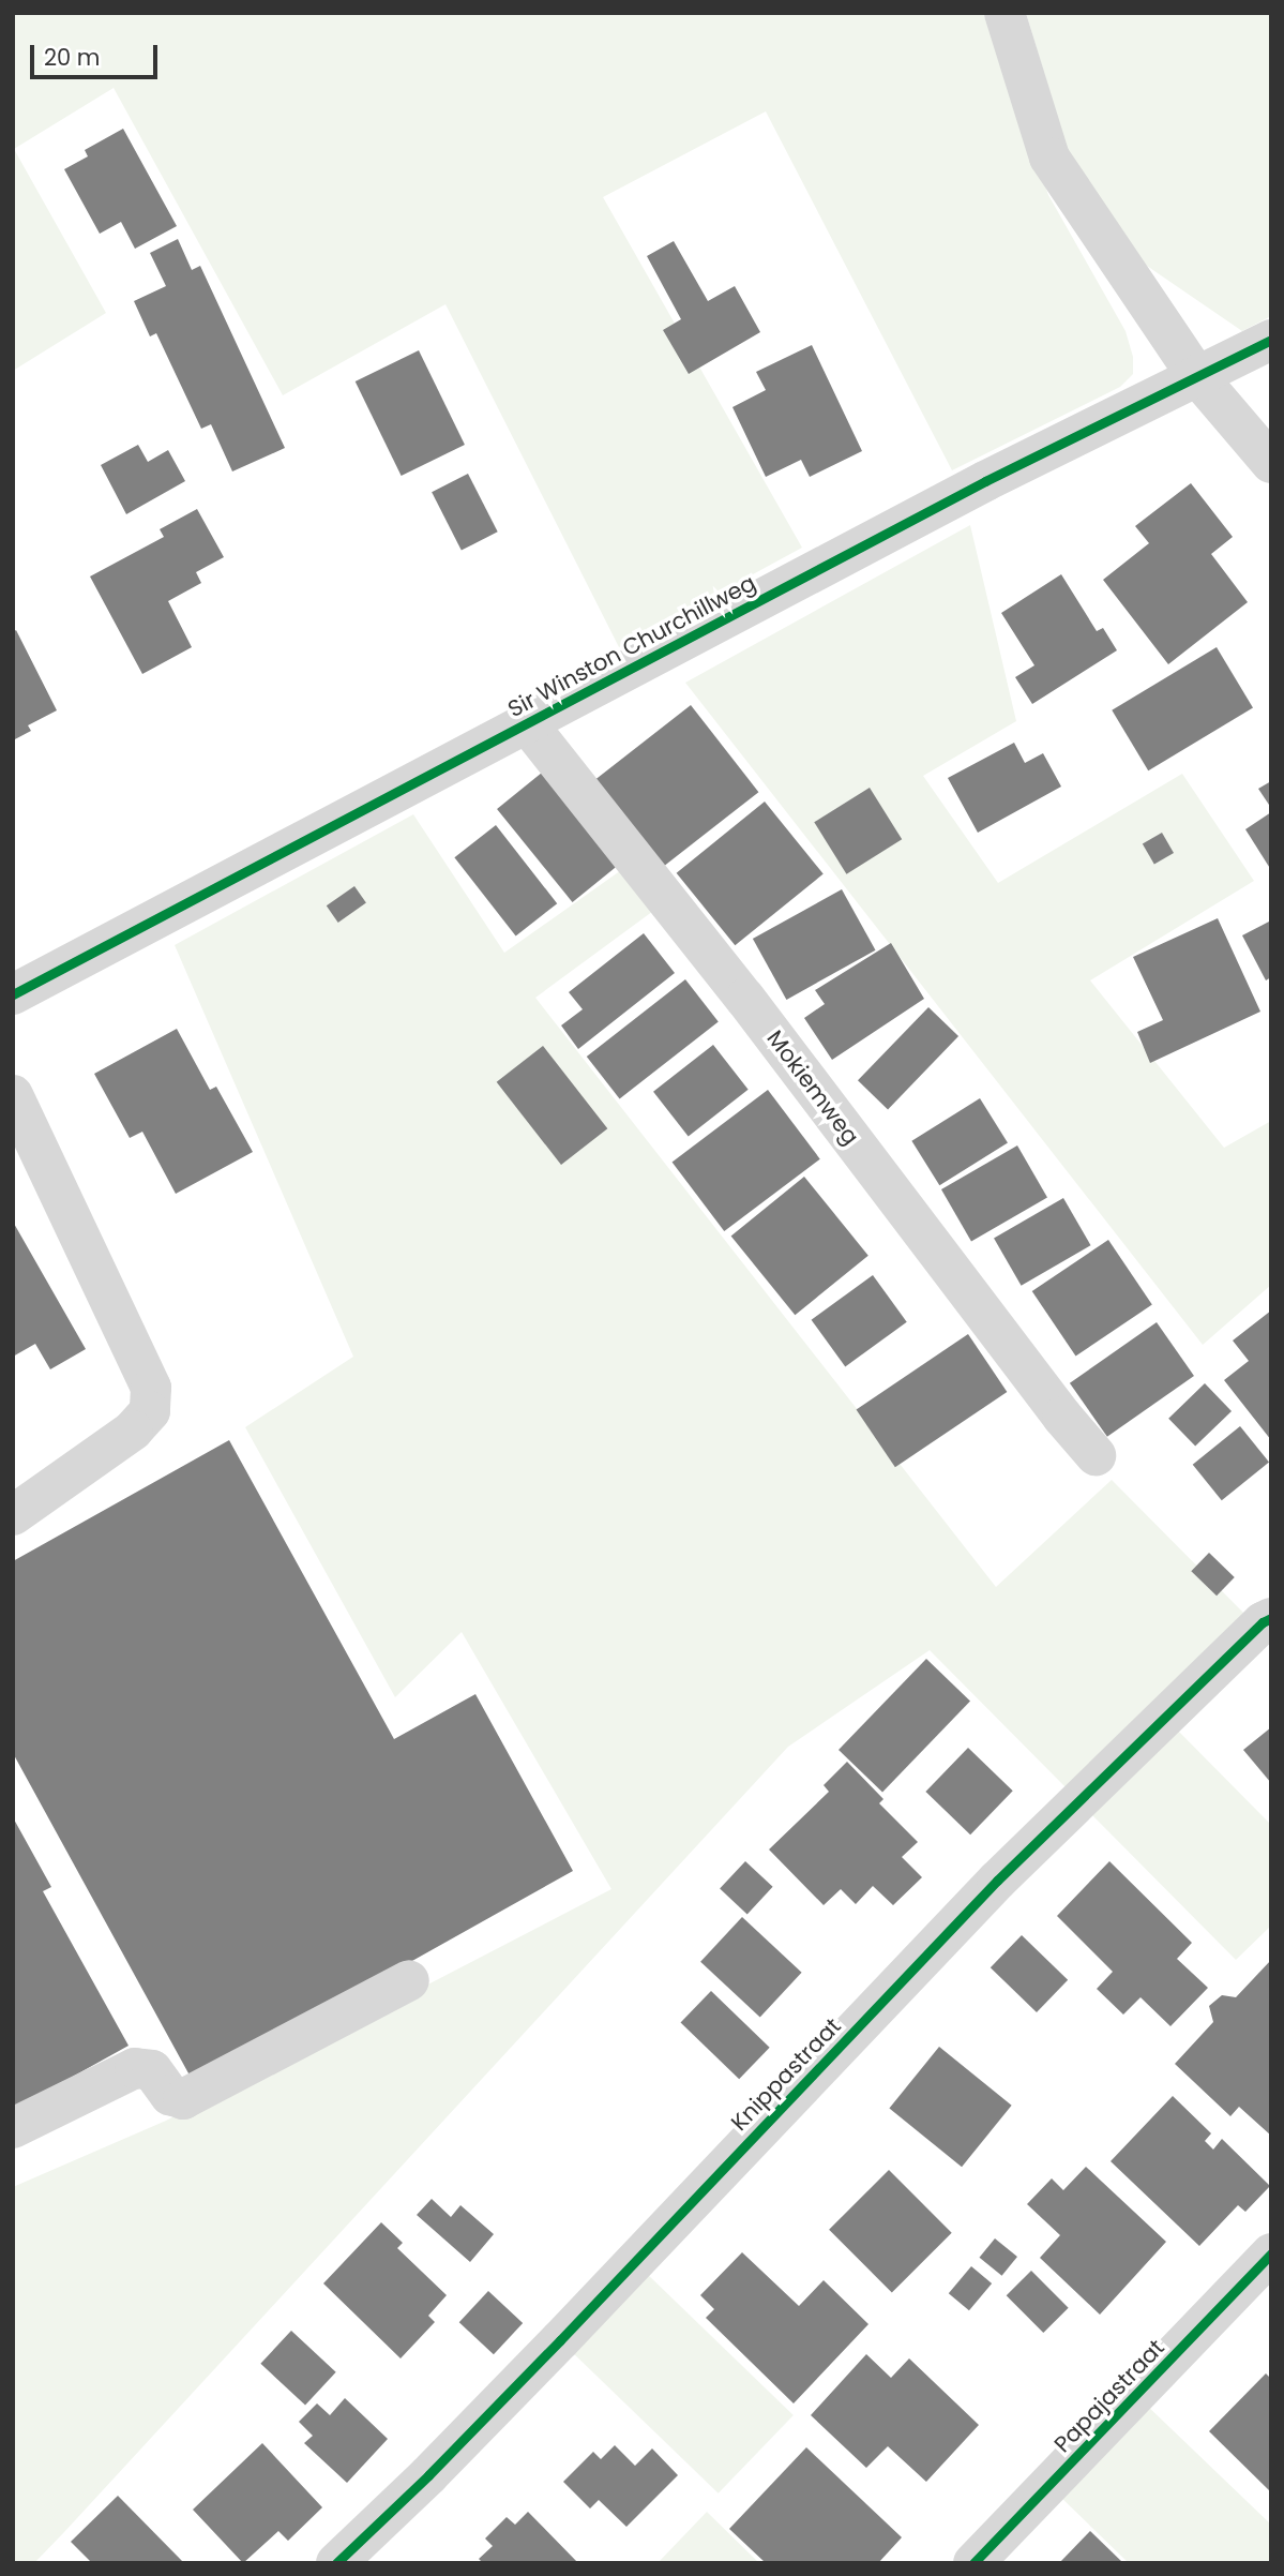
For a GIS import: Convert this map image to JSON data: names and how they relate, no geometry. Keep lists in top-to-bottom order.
{
  "streets": {
    "street": [
      "Sir Winston Churchillweg",
      "Mokiemweg",
      "Knippastraat",
      "Papajastraat"
    ]
  },
  "crossings": [
    ["Sir Winston Churchillweg", "Mokiemweg"]
  ],
  "scale_bar": "20 m"
}
